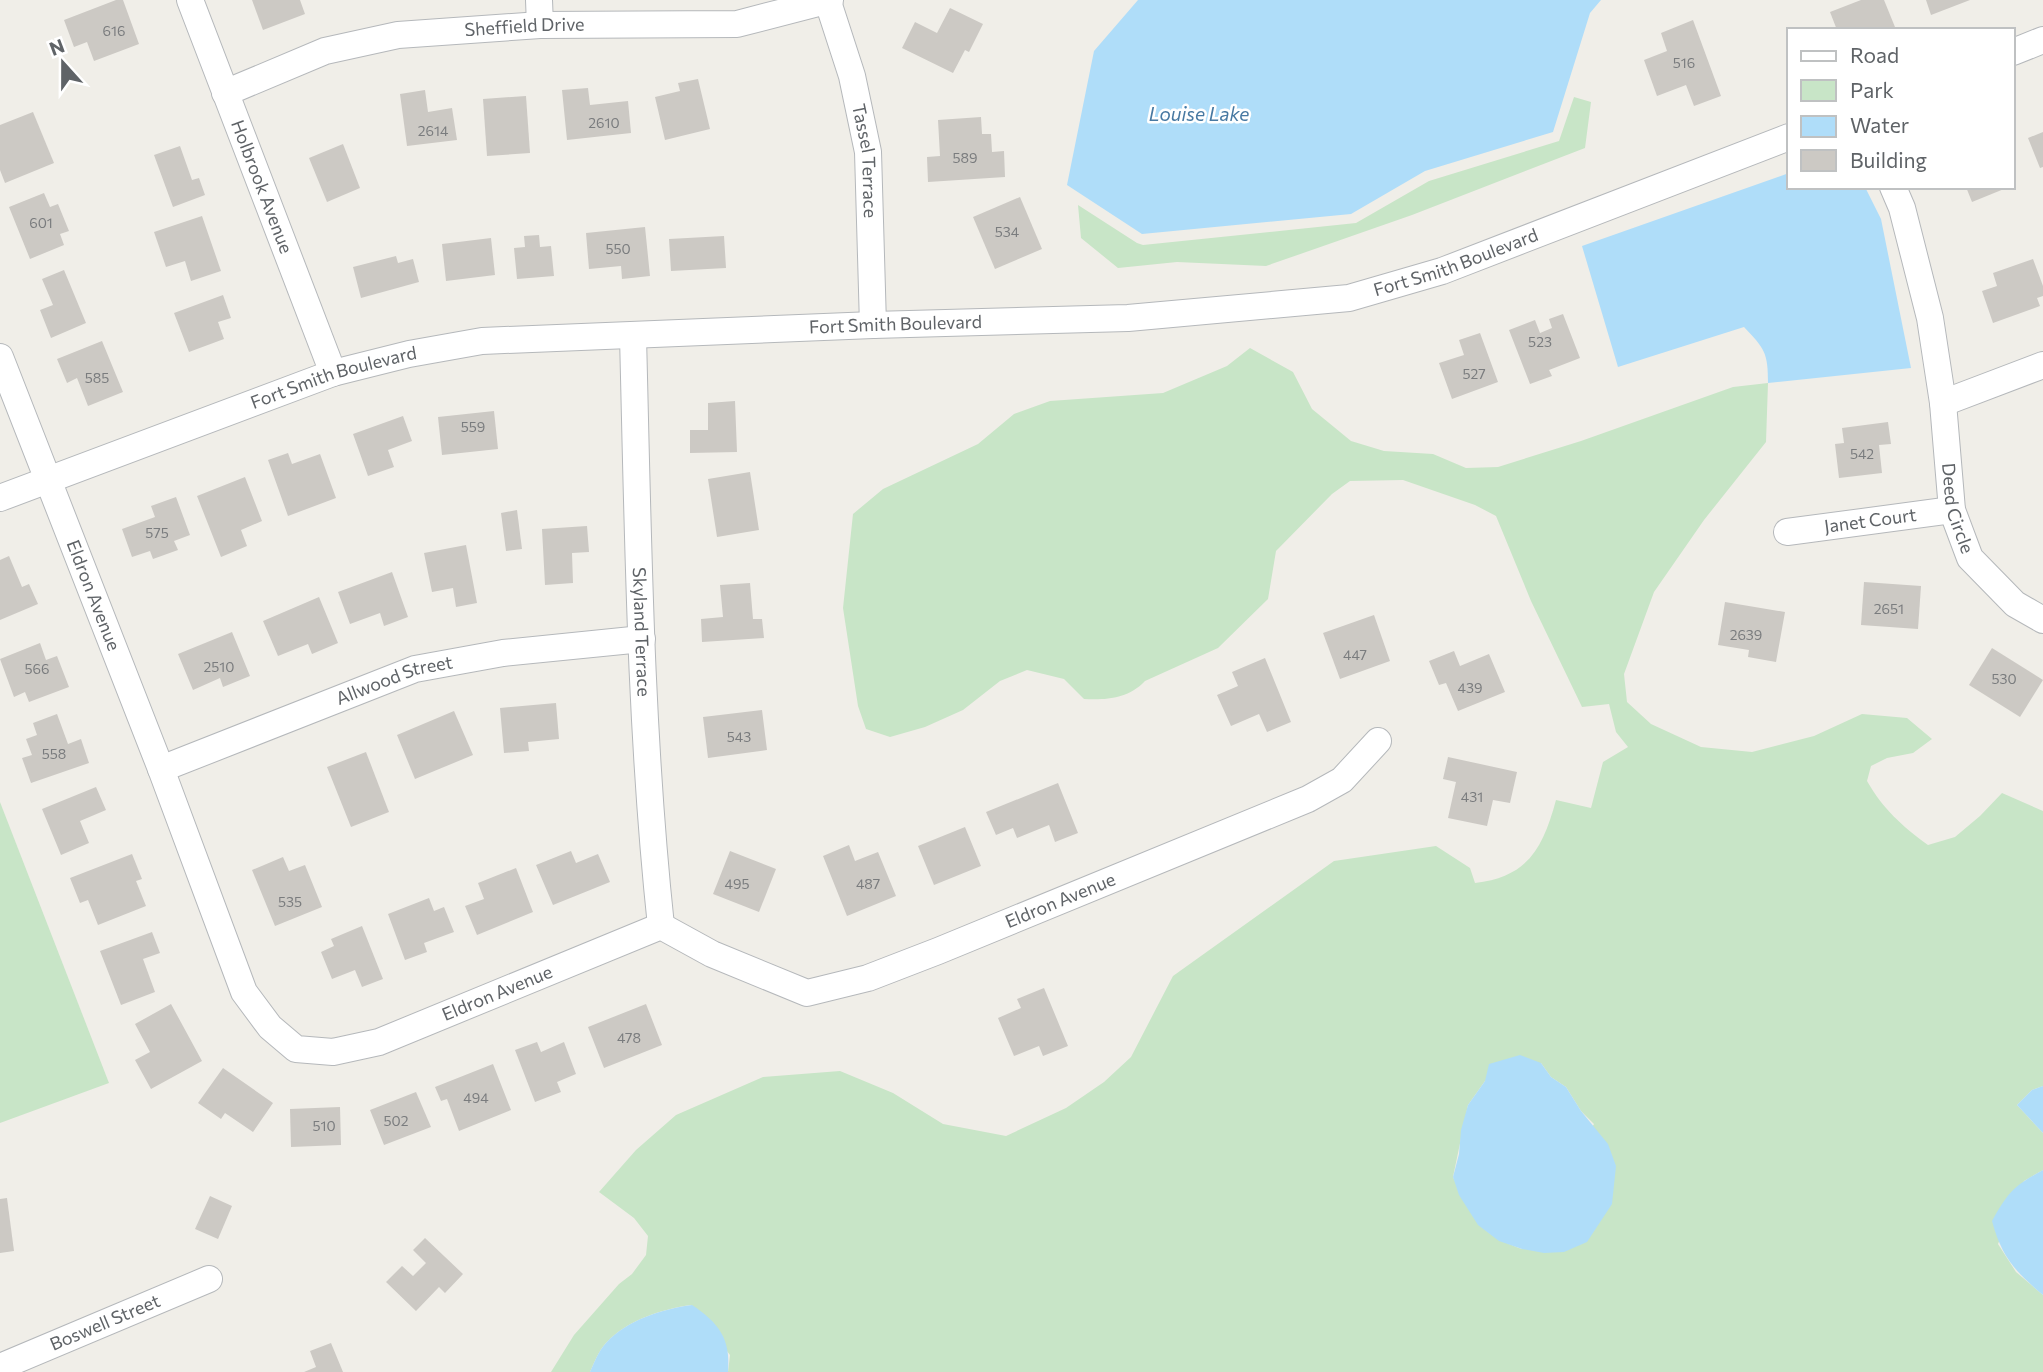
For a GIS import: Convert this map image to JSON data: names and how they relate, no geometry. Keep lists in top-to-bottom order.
{
  "streets": {
    "street": [
      "Sheffield Drive",
      "Tassel Terrace",
      "Holbrook Avenue",
      "Fort Smith Boulevard",
      "Deed Circle",
      "Janet Court",
      "Eldron Avenue",
      "Skyland Terrace",
      "Allwood Street",
      "Boswell Street"
    ]
  },
  "crossings": [
    ["Sheffield Drive", "Tassel Terrace"],
    ["Sheffield Drive", "Holbrook Avenue"],
    ["Tassel Terrace", "Fort Smith Boulevard"],
    ["Holbrook Avenue", "Fort Smith Boulevard"],
    ["Fort Smith Boulevard", "Eldron Avenue"],
    ["Fort Smith Boulevard", "Skyland Terrace"],
    ["Deed Circle", "Janet Court"],
    ["Eldron Avenue", "Skyland Terrace"],
    ["Eldron Avenue", "Allwood Street"],
    ["Skyland Terrace", "Allwood Street"]
  ],
  "water": ["Louise Lake"],
  "house_numbers": [
    "616",
    "516",
    "2610",
    "2614",
    "589",
    "601",
    "534",
    "550",
    "523",
    "527",
    "585",
    "559",
    "542",
    "575",
    "2651",
    "2639",
    "447",
    "2510",
    "566",
    "530",
    "439",
    "543",
    "558",
    "431",
    "495",
    "487",
    "535",
    "478",
    "494",
    "502",
    "510"
  ],
  "legend": [
    "Road",
    "Park",
    "Water",
    "Building"
  ],
  "north": "top"
}
